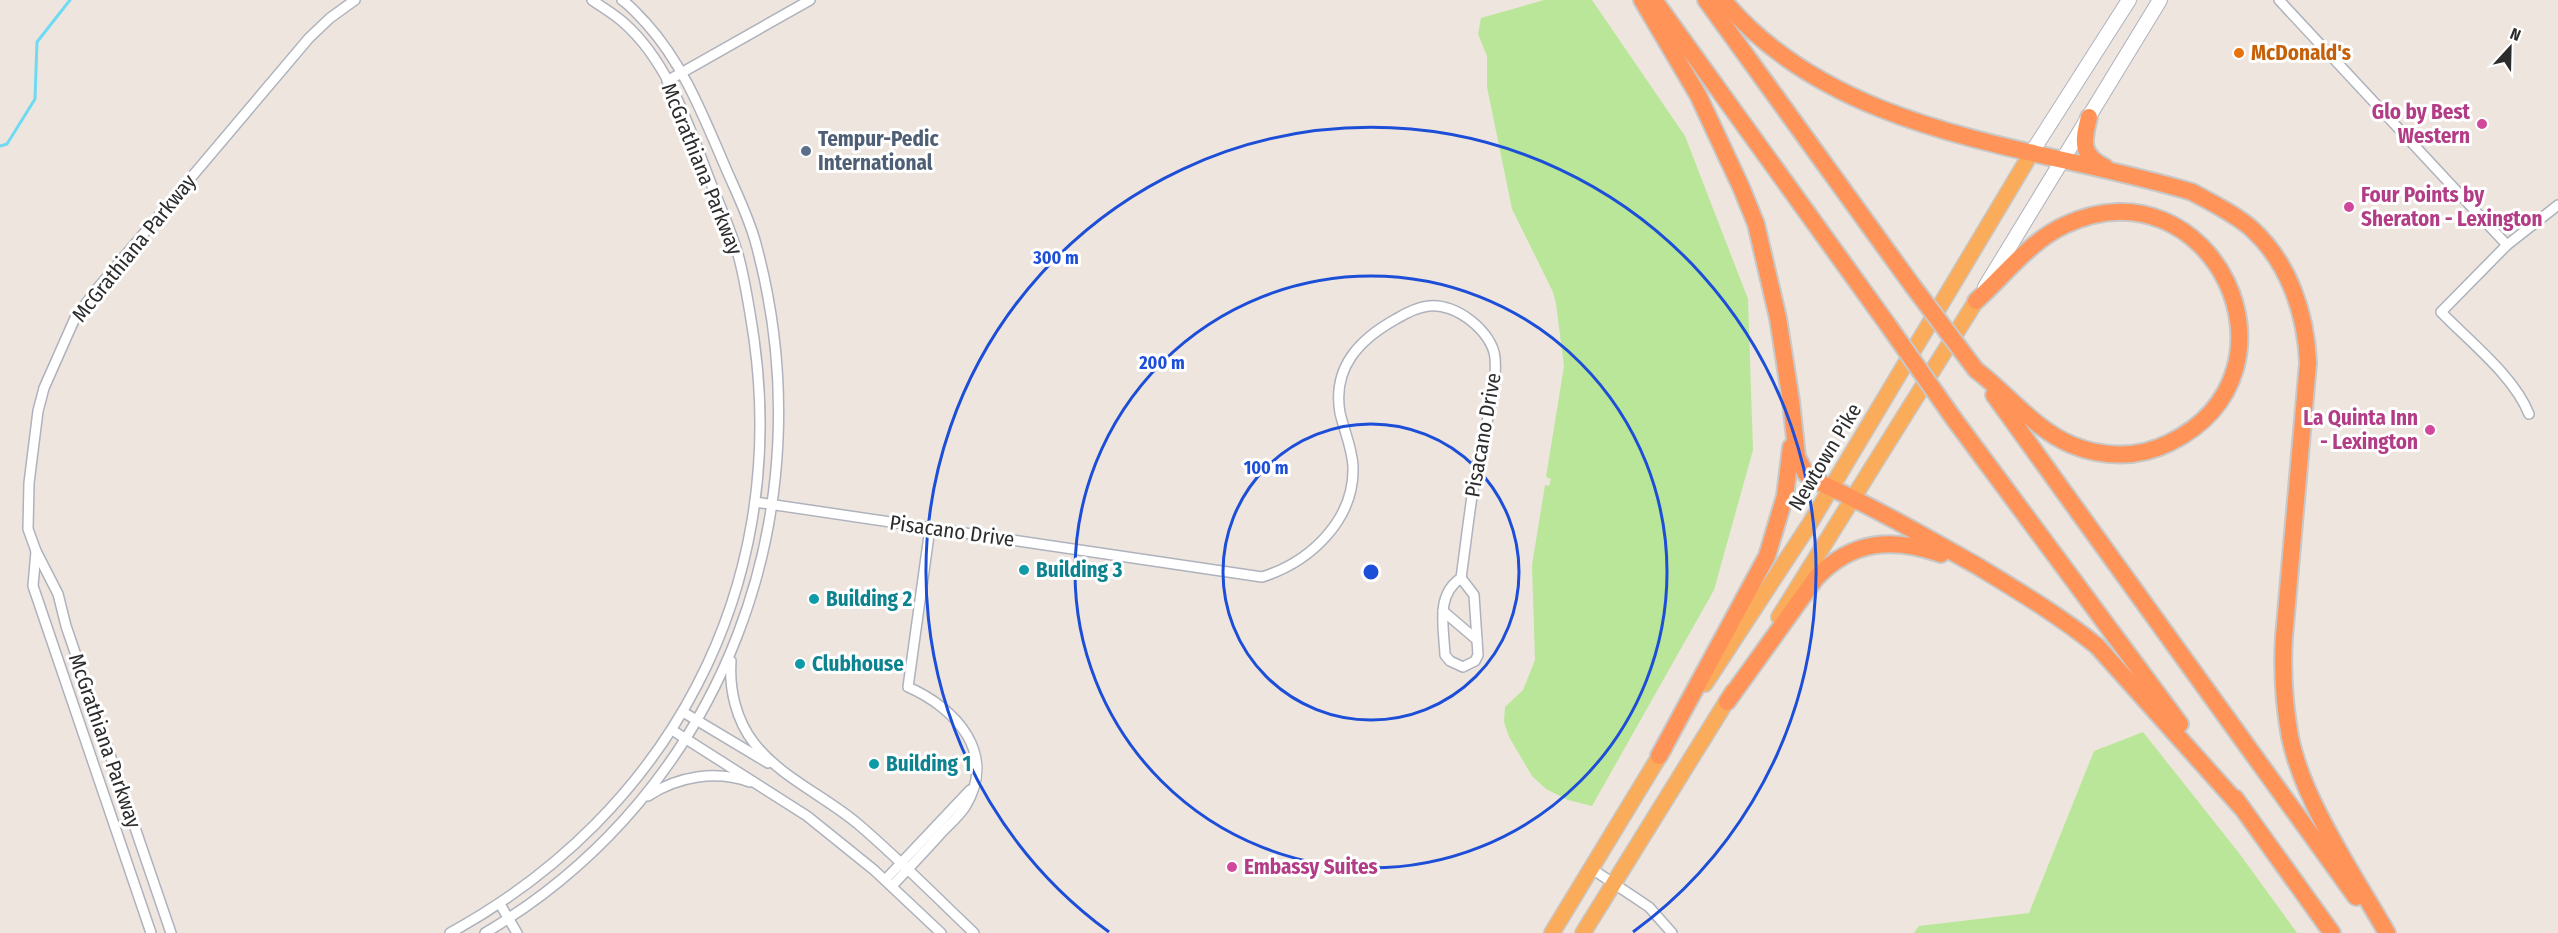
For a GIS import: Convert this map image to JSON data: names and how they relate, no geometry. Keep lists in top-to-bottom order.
{
  "streets": {
    "highway": ["Newtown Pike"],
    "street": ["McGrathiana Parkway", "Pisacano Drive"]
  },
  "crossings": [
    ["McGrathiana Parkway", "Pisacano Drive"]
  ],
  "places": [
    "McDonald's",
    "Glo by Best Western",
    "Tempur-Pedic International",
    "Four Points by Sheraton - Lexington",
    "La Quinta Inn - Lexington",
    "Building 3",
    "Building 2",
    "Clubhouse",
    "Building 1",
    "Embassy Suites"
  ],
  "north": "top",
  "rings": ["300 m", "200 m", "100 m"]
}
